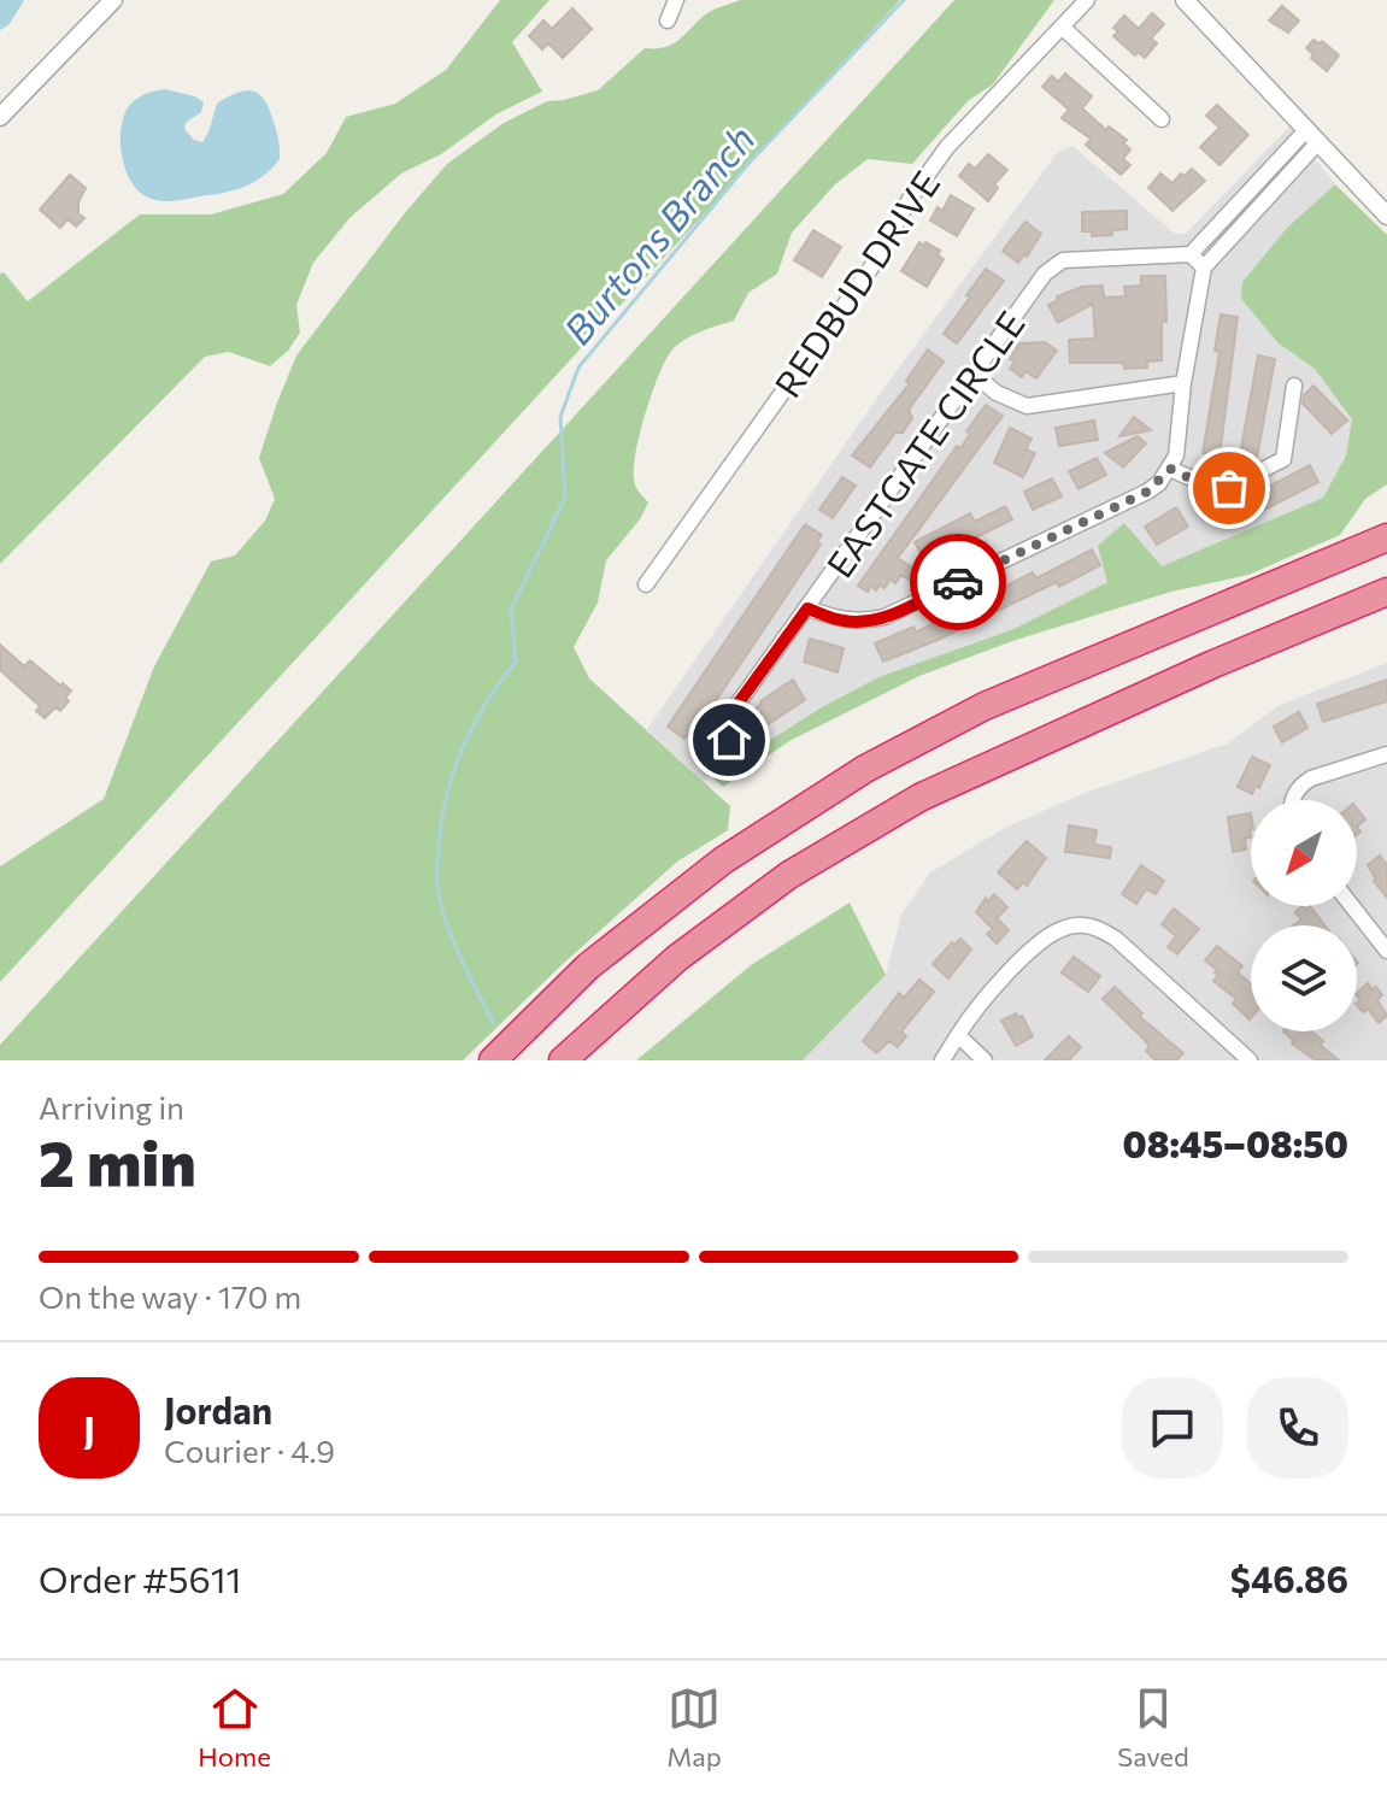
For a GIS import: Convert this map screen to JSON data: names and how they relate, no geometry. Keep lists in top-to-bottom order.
{
  "streets": {
    "street": ["REDBUD DRIVE", "EASTGATE CIRCLE"]
  },
  "water": ["Burtons Branch"],
  "north": "bottom left",
  "page": {
    "heading": ["2 min", "Arriving in", "08:45–08:50"],
    "panel": [
      "Jordan",
      "Courier · 4.9",
      "Order #5611",
      "$46.86"
    ],
    "bar": "On the way · 170 m",
    "round": "J",
    "tabs": ["Home", "Map", "Saved"]
  }
}
